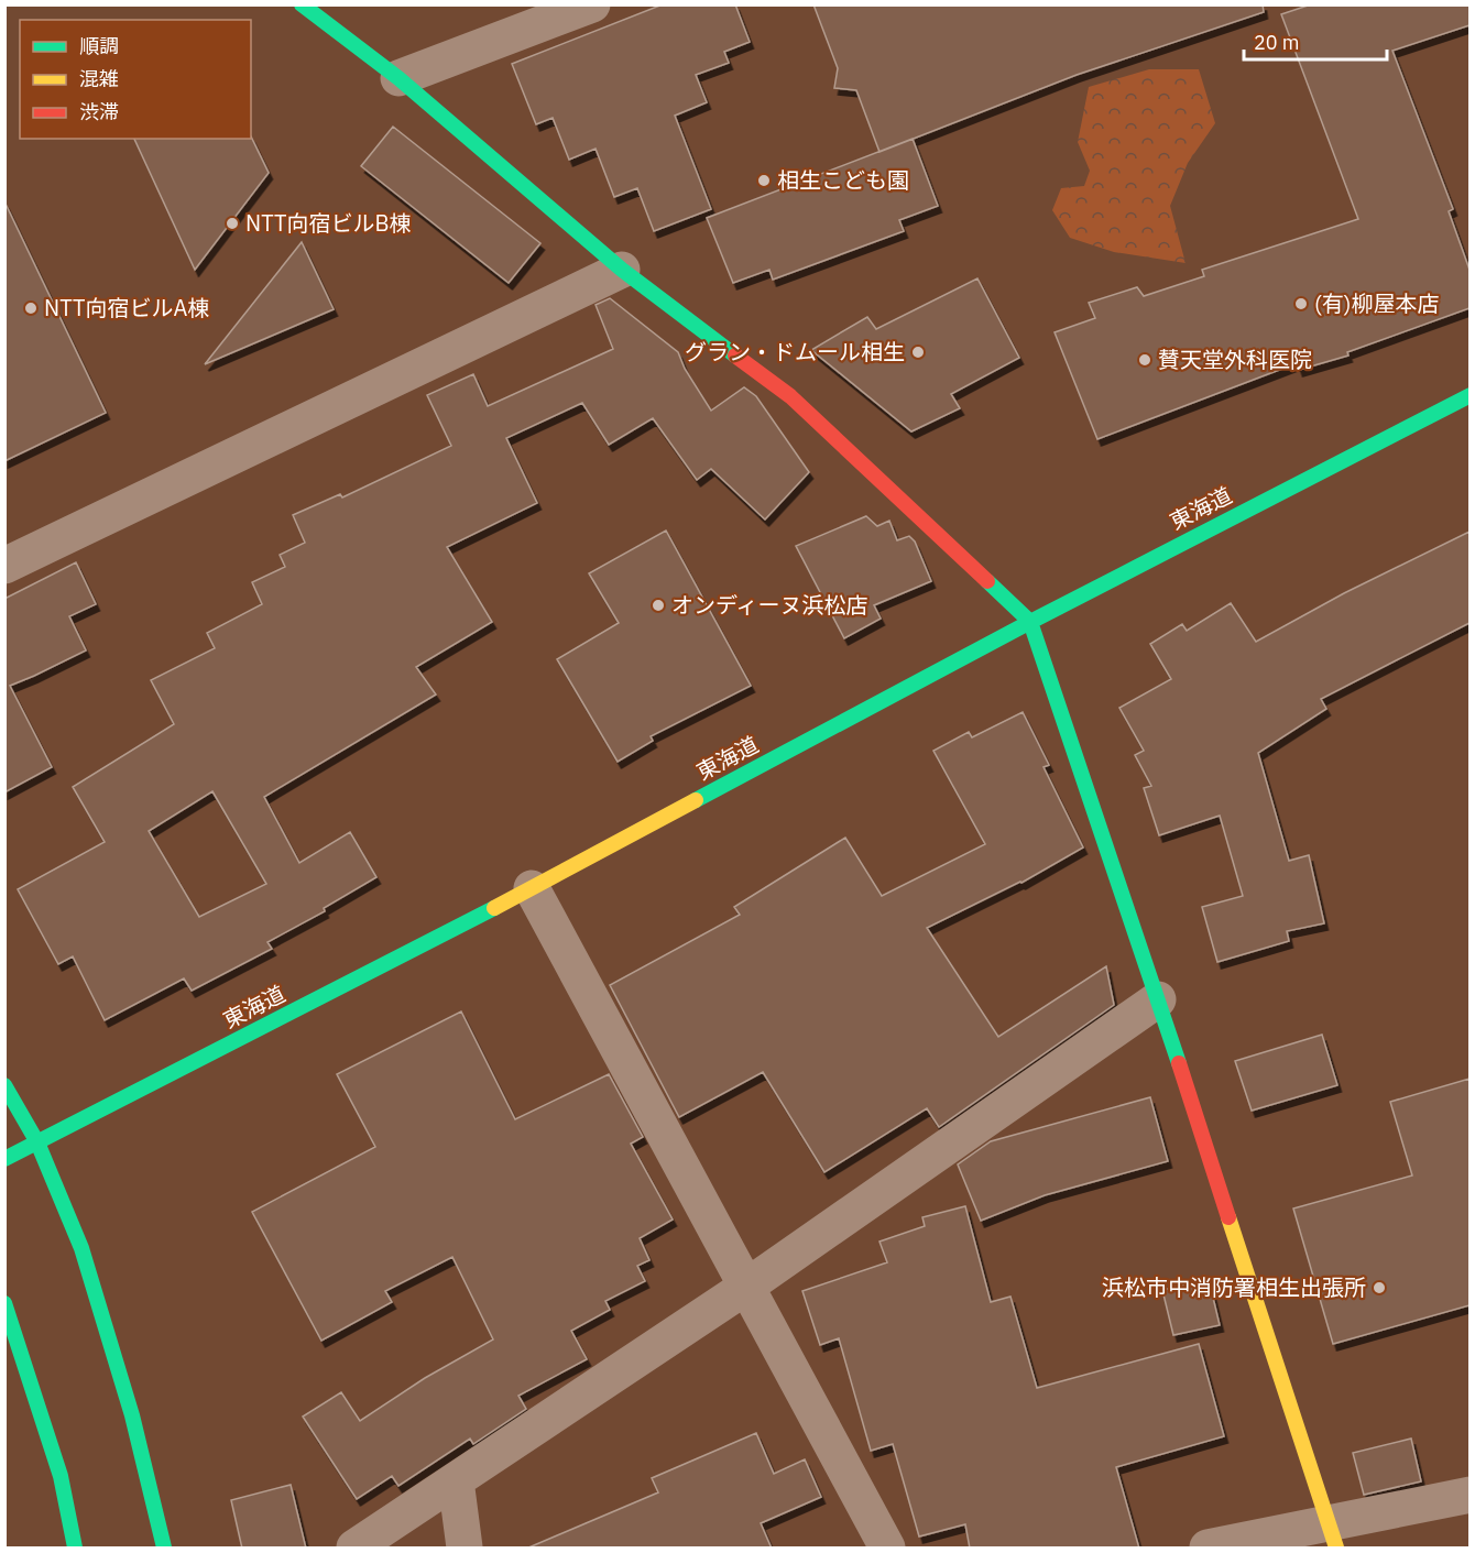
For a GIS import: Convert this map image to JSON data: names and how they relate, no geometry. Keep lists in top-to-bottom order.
{
  "streets": {
    "main road": ["東海道"]
  },
  "places": [
    "相生こども園",
    "NTT向宿ビルB棟",
    "(有)柳屋本店",
    "NTT向宿ビルA棟",
    "グラン・ドムール相生",
    "賛天堂外科医院",
    "オンディーヌ浜松店",
    "浜松市中消防署相生出張所"
  ],
  "legend": ["順調", "混雑", "渋滞"],
  "scale_bar": "20 m"
}
